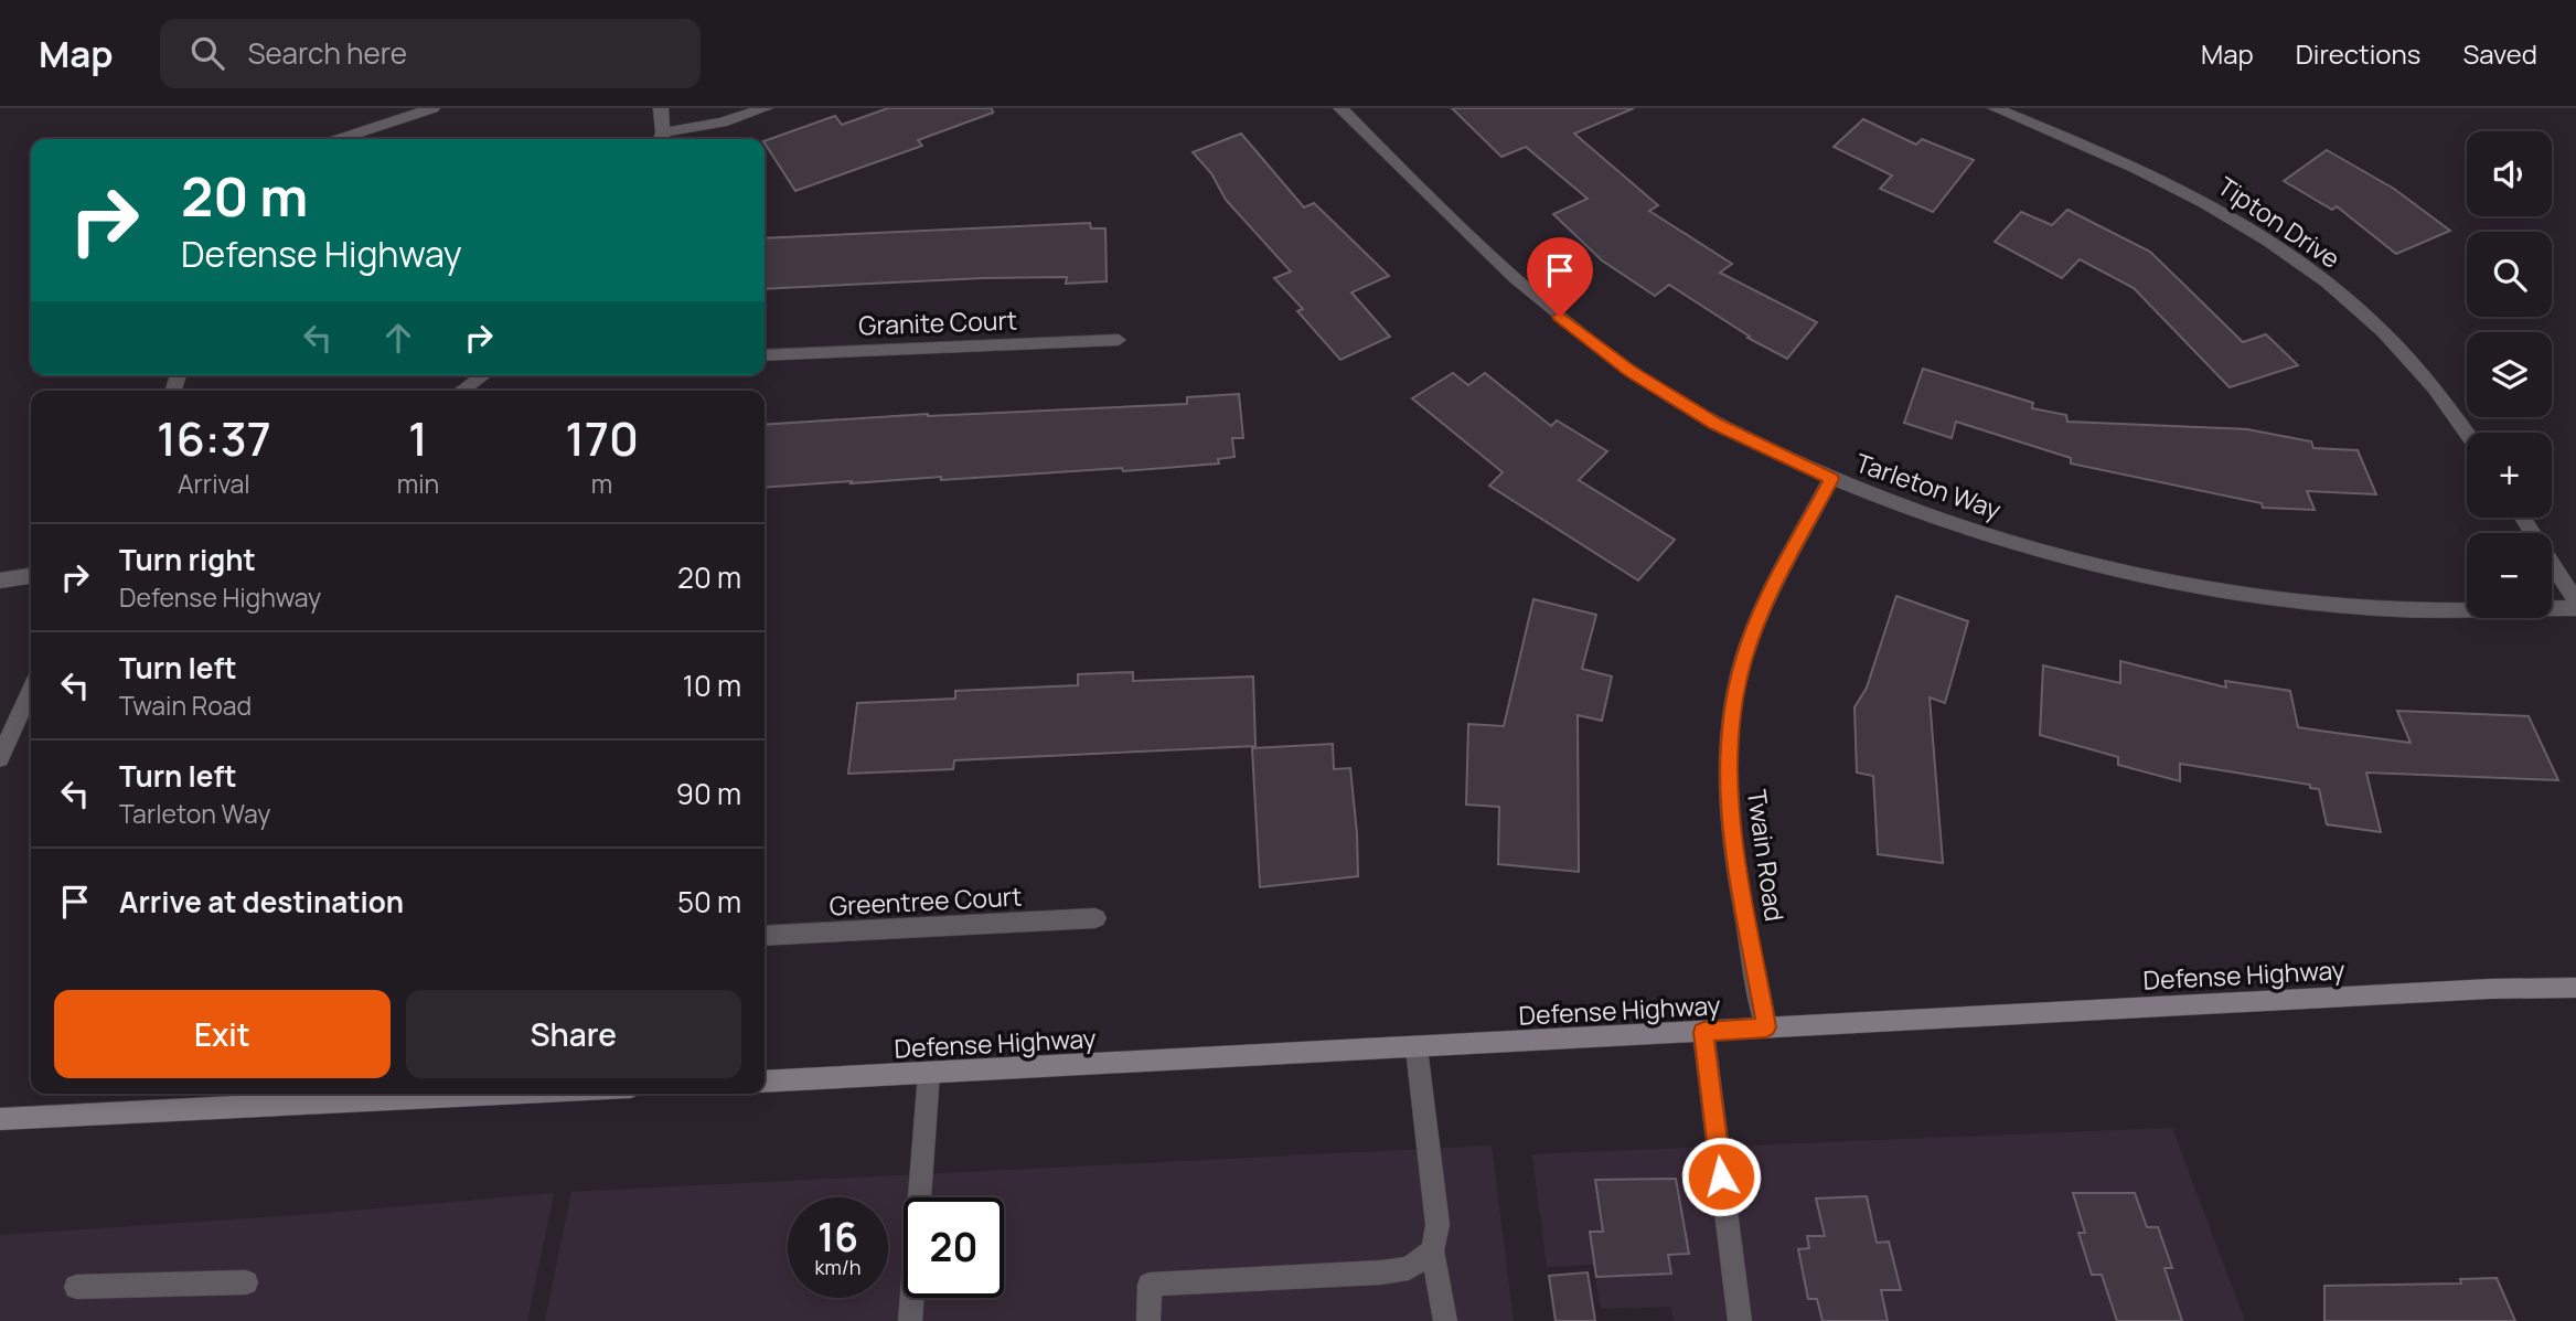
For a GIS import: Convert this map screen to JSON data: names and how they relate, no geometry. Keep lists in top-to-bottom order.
{
  "streets": {
    "main road": ["Defense Highway"],
    "street": [
      "Tipton Drive",
      "Granite Court",
      "Tarleton Way",
      "Twain Road",
      "Greentree Court"
    ]
  },
  "crossings": [
    ["Tarleton Way", "Twain Road"],
    ["Twain Road", "Defense Highway"]
  ],
  "page": {
    "header": "Map",
    "search": "Search here",
    "nav": ["Map", "Directions", "Saved"],
    "map_buttons": ["+", "−"],
    "turn": ["20 m", "Defense Highway"],
    "eta": [
      "16:37",
      "Arrival",
      "1",
      "min",
      "170",
      "m"
    ],
    "list": [
      {
        "name": "Turn right",
        "note": "Defense Highway",
        "value": "20 m"
      },
      {
        "name": "Turn left",
        "note": "Twain Road",
        "value": "10 m"
      },
      {
        "name": "Turn left",
        "note": "Tarleton Way",
        "value": "90 m"
      },
      {
        "name": "Arrive at destination",
        "value": "50 m"
      }
    ],
    "buttons": ["Exit", "Share"],
    "speed": "16 km/h",
    "limit": "20"
  }
}
